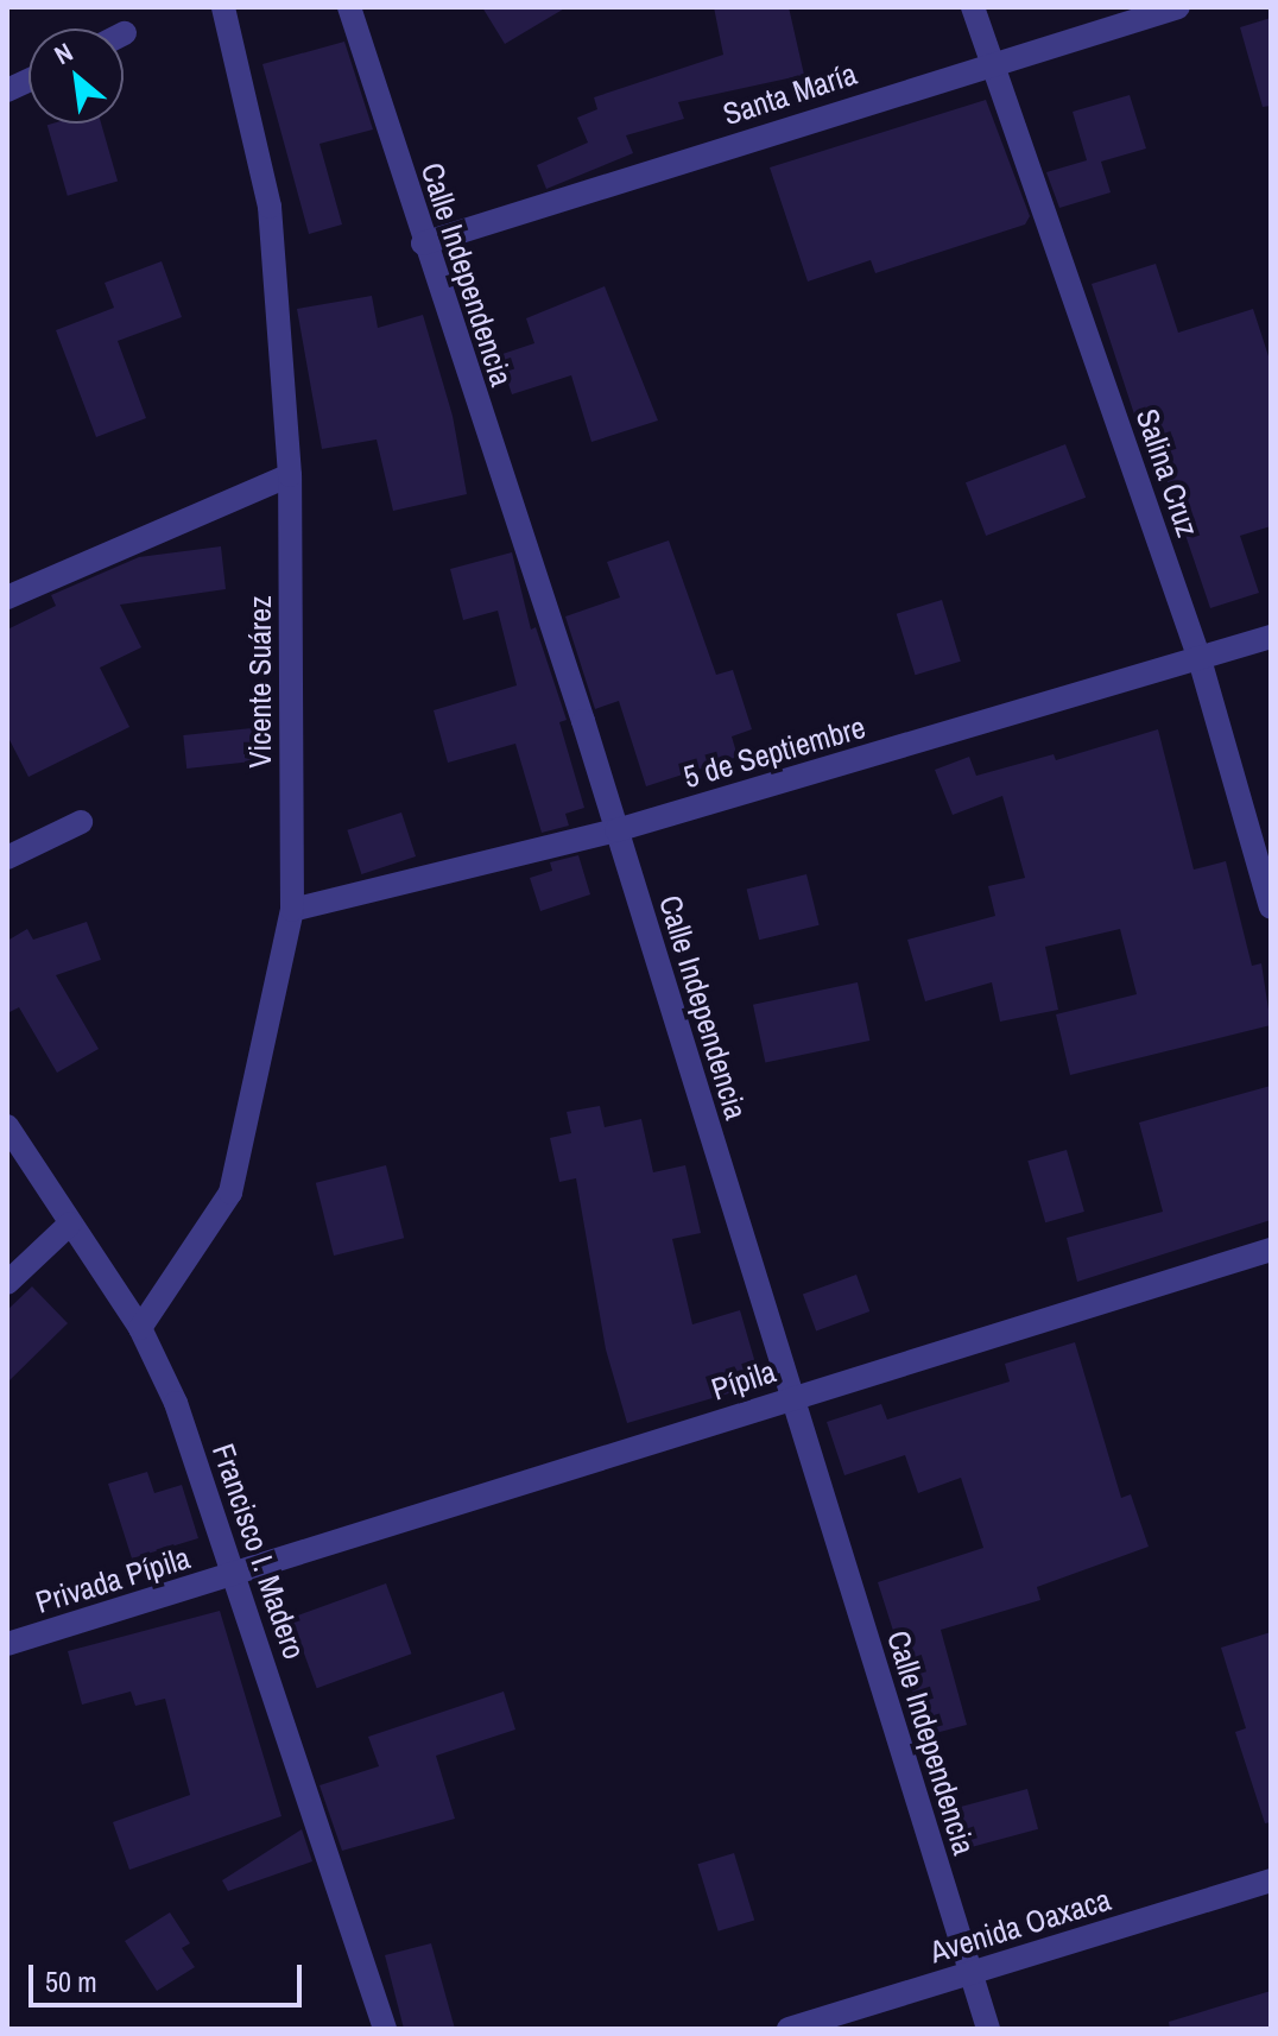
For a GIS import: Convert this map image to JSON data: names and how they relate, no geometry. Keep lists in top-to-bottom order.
{
  "streets": {
    "street": [
      "Santa María",
      "Calle Independencia",
      "Salina Cruz",
      "Vicente Suárez",
      "5 de Septiembre",
      "Pípila",
      "Francisco I. Madero",
      "Privada Pípila",
      "Avenida Oaxaca"
    ]
  },
  "crossings": [
    ["Santa María", "Calle Independencia"],
    ["Santa María", "Salina Cruz"],
    ["Calle Independencia", "5 de Septiembre"],
    ["Calle Independencia", "Pípila"],
    ["Calle Independencia", "Avenida Oaxaca"],
    ["Salina Cruz", "5 de Septiembre"],
    ["Vicente Suárez", "5 de Septiembre"],
    ["Vicente Suárez", "Francisco I. Madero"],
    ["Pípila", "Francisco I. Madero"],
    ["Pípila", "Privada Pípila"],
    ["Francisco I. Madero", "Privada Pípila"]
  ],
  "scale_bar": "50 m",
  "north": "top left"
}
